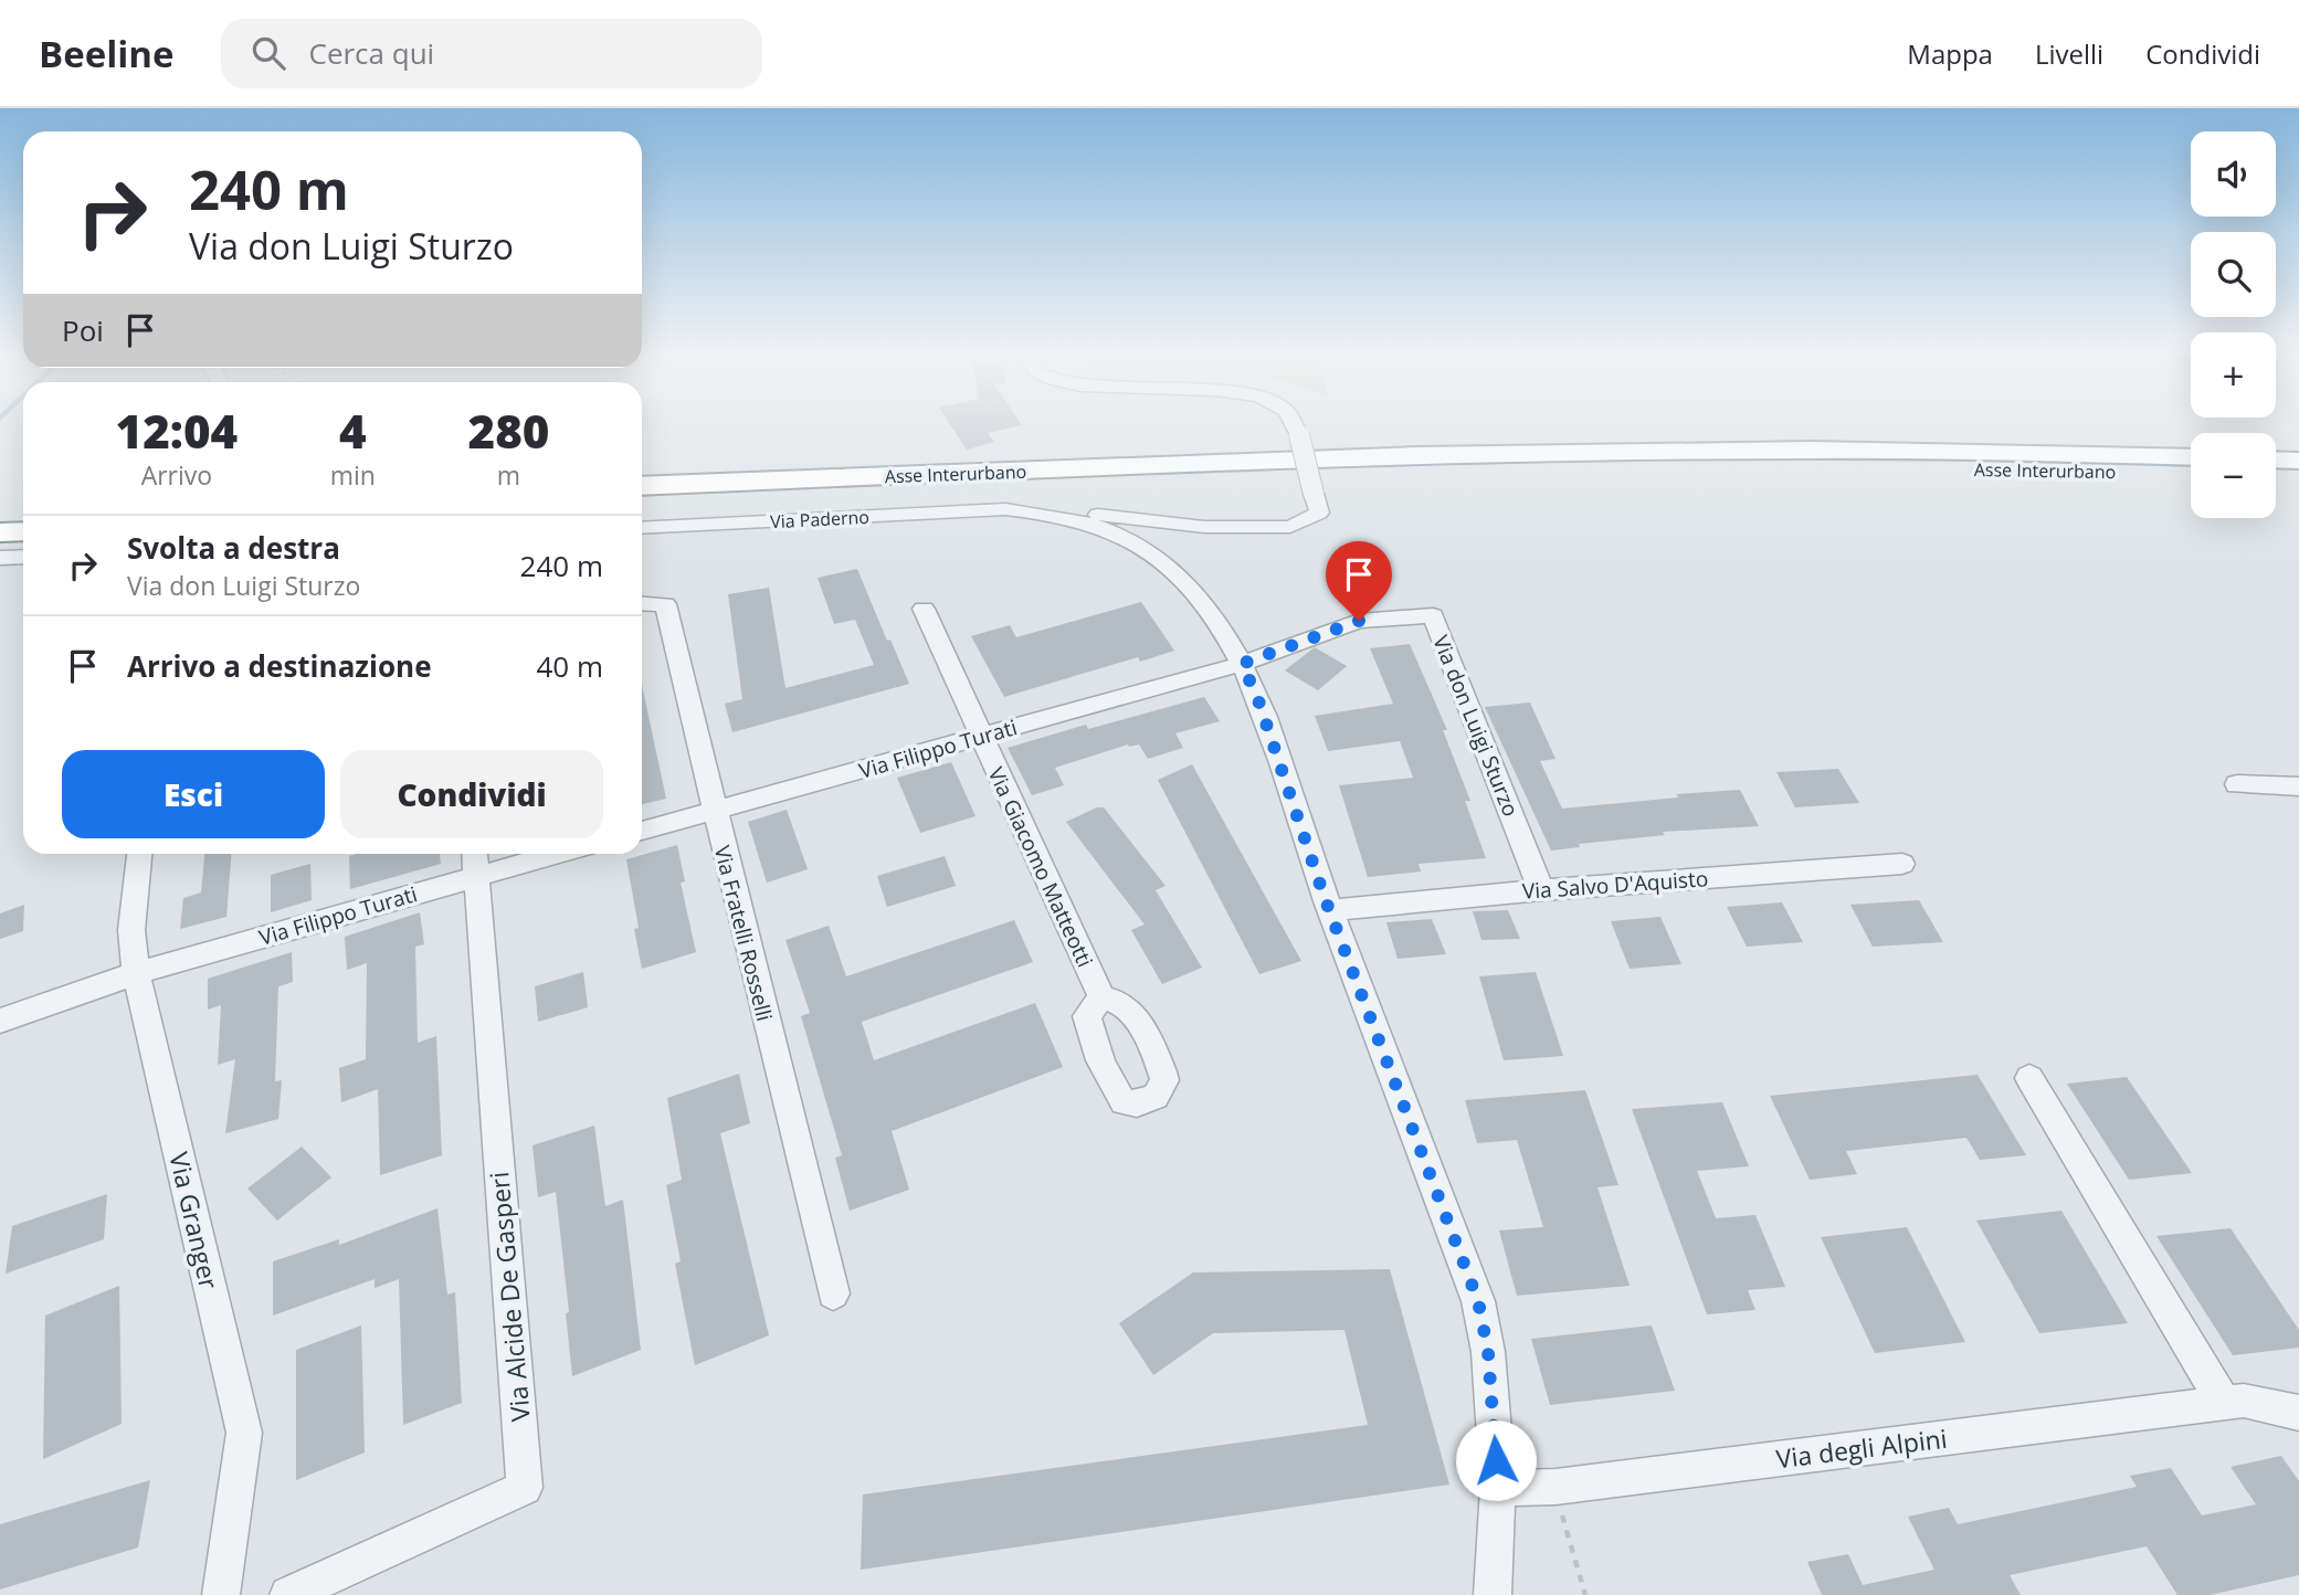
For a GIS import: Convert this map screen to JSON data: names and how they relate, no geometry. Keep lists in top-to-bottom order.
{
  "streets": {
    "highway": ["Asse Interurbano"],
    "street": [
      "Via Paderno",
      "Via don Luigi Sturzo",
      "Via Filippo Turati",
      "Via Giacomo Matteotti",
      "Via Salvo D'Aquisto",
      "Via Fratelli Rosselli",
      "Via Granger",
      "Via Alcide De Gasperi",
      "Via degli Alpini"
    ]
  },
  "crossings": [
    ["Via Paderno", "Via don Luigi Sturzo"],
    ["Via Paderno", "Via Filippo Turati"],
    ["Via Paderno", "Via Salvo D'Aquisto"],
    ["Via Paderno", "Via degli Alpini"],
    ["Via don Luigi Sturzo", "Via Filippo Turati"],
    ["Via don Luigi Sturzo", "Via Salvo D'Aquisto"],
    ["Via Filippo Turati", "Via Giacomo Matteotti"],
    ["Via Filippo Turati", "Via Fratelli Rosselli"],
    ["Via Filippo Turati", "Via Granger"],
    ["Via Filippo Turati", "Via Alcide De Gasperi"]
  ],
  "page": {
    "header": "Beeline",
    "search": "Cerca qui",
    "nav": ["Mappa", "Livelli", "Condividi"],
    "map_buttons": ["+", "−"],
    "turn": ["240 m", "Via don Luigi Sturzo"],
    "then": "Poi",
    "eta": [
      "12:04",
      "Arrivo",
      "4",
      "min",
      "280",
      "m"
    ],
    "list": [
      {
        "name": "Svolta a destra",
        "note": "Via don Luigi Sturzo",
        "value": "240 m"
      },
      {
        "name": "Arrivo a destinazione",
        "value": "40 m"
      }
    ],
    "buttons": ["Esci", "Condividi"]
  }
}
